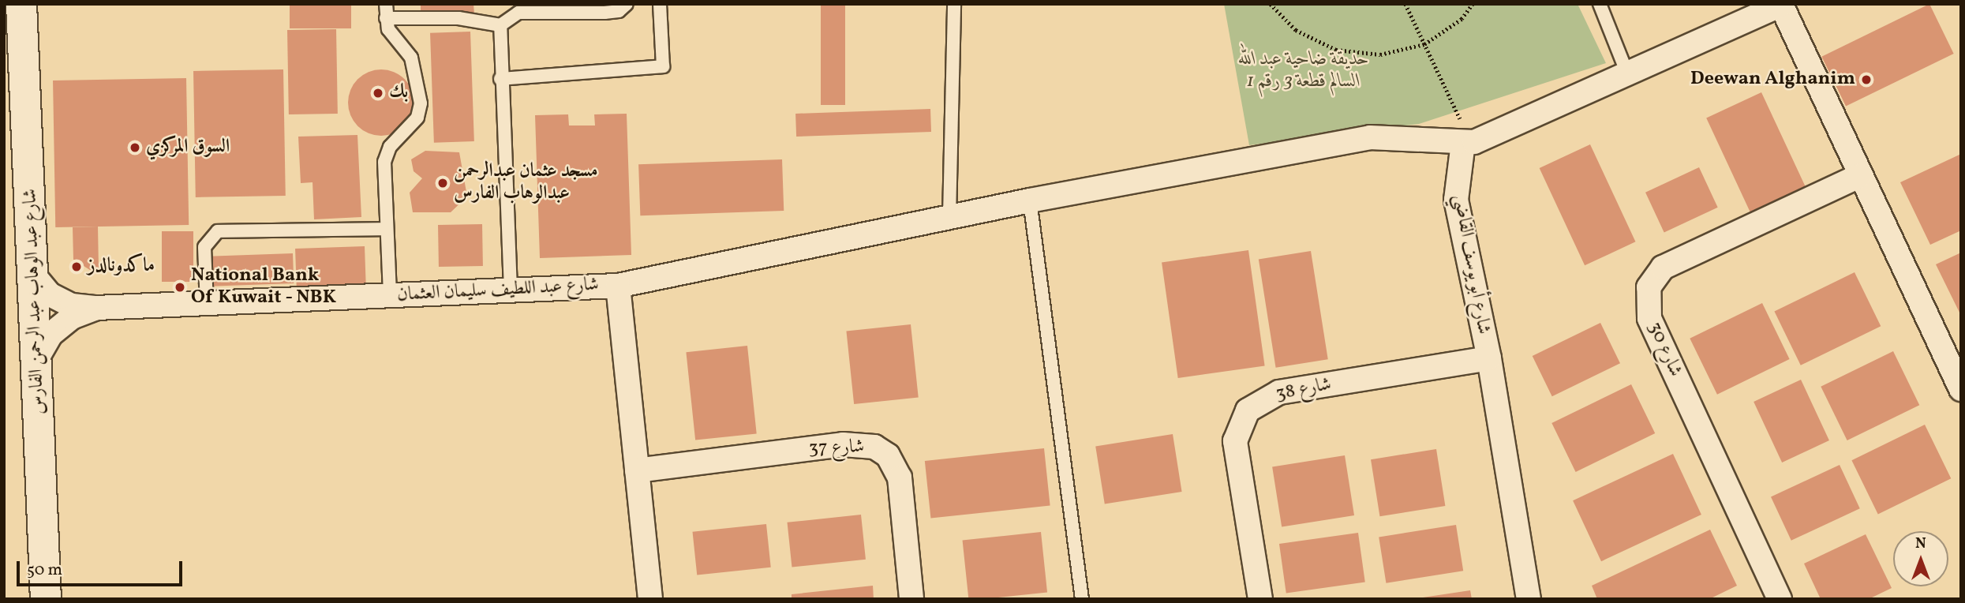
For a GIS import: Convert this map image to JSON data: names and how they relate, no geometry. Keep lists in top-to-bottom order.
{
  "streets": {
    "street": [
      "شارع أبو يوسف القاضي",
      "شارع عبد اللطيف سليمان العثمان",
      "شارع عبد الوهاب عبد الرحمن الفارس",
      "شارع 30",
      "شارع 38",
      "شارع 37"
    ]
  },
  "crossings": [
    ["شارع أبو يوسف القاضي", "شارع 38"],
    ["شارع عبد اللطيف سليمان العثمان", "شارع عبد الوهاب عبد الرحمن الفارس"],
    ["شارع عبد اللطيف سليمان العثمان", "شارع 37"]
  ],
  "parks": ["حديقة ضاحية عبد الله السالم قطعة 3 رقم 1"],
  "places": [
    "Deewan Alghanim",
    "بك",
    "السوق المركزي",
    "مسجد عثمان عبدالرحمن عبدالوهاب الفارس",
    "ماكدونالدز",
    "National Bank Of Kuwait - NBK"
  ],
  "scale_bar": "50 m",
  "north": "top"
}
